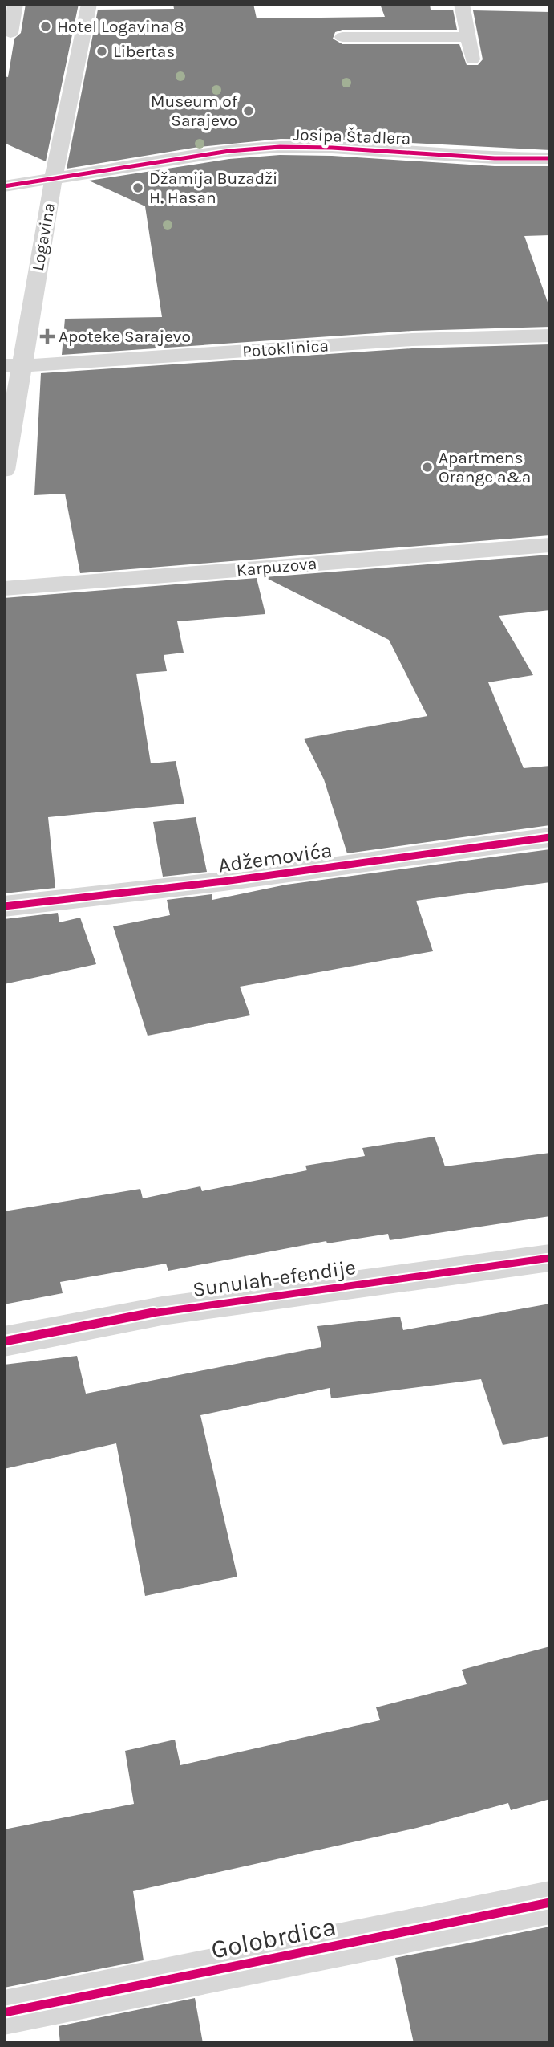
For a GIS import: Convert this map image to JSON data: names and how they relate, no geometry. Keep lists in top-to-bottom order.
{
  "streets": {
    "street": [
      "Josipa Štadlera",
      "Logavina",
      "Potoklinica",
      "Karpuzova",
      "Adžemovića",
      "Sunulah-efendije",
      "Golobrdica"
    ]
  },
  "crossings": [
    ["Josipa Štadlera", "Logavina"],
    ["Logavina", "Potoklinica"]
  ],
  "places": {
    "other": [
      "Hotel Logavina 8",
      "Libertas",
      "Museum of Sarajevo",
      "Džamija Buzadži H. Hasan",
      "Apartmens Orange a&a"
    ],
    "health": ["Apoteke Sarajevo"]
  }
}
